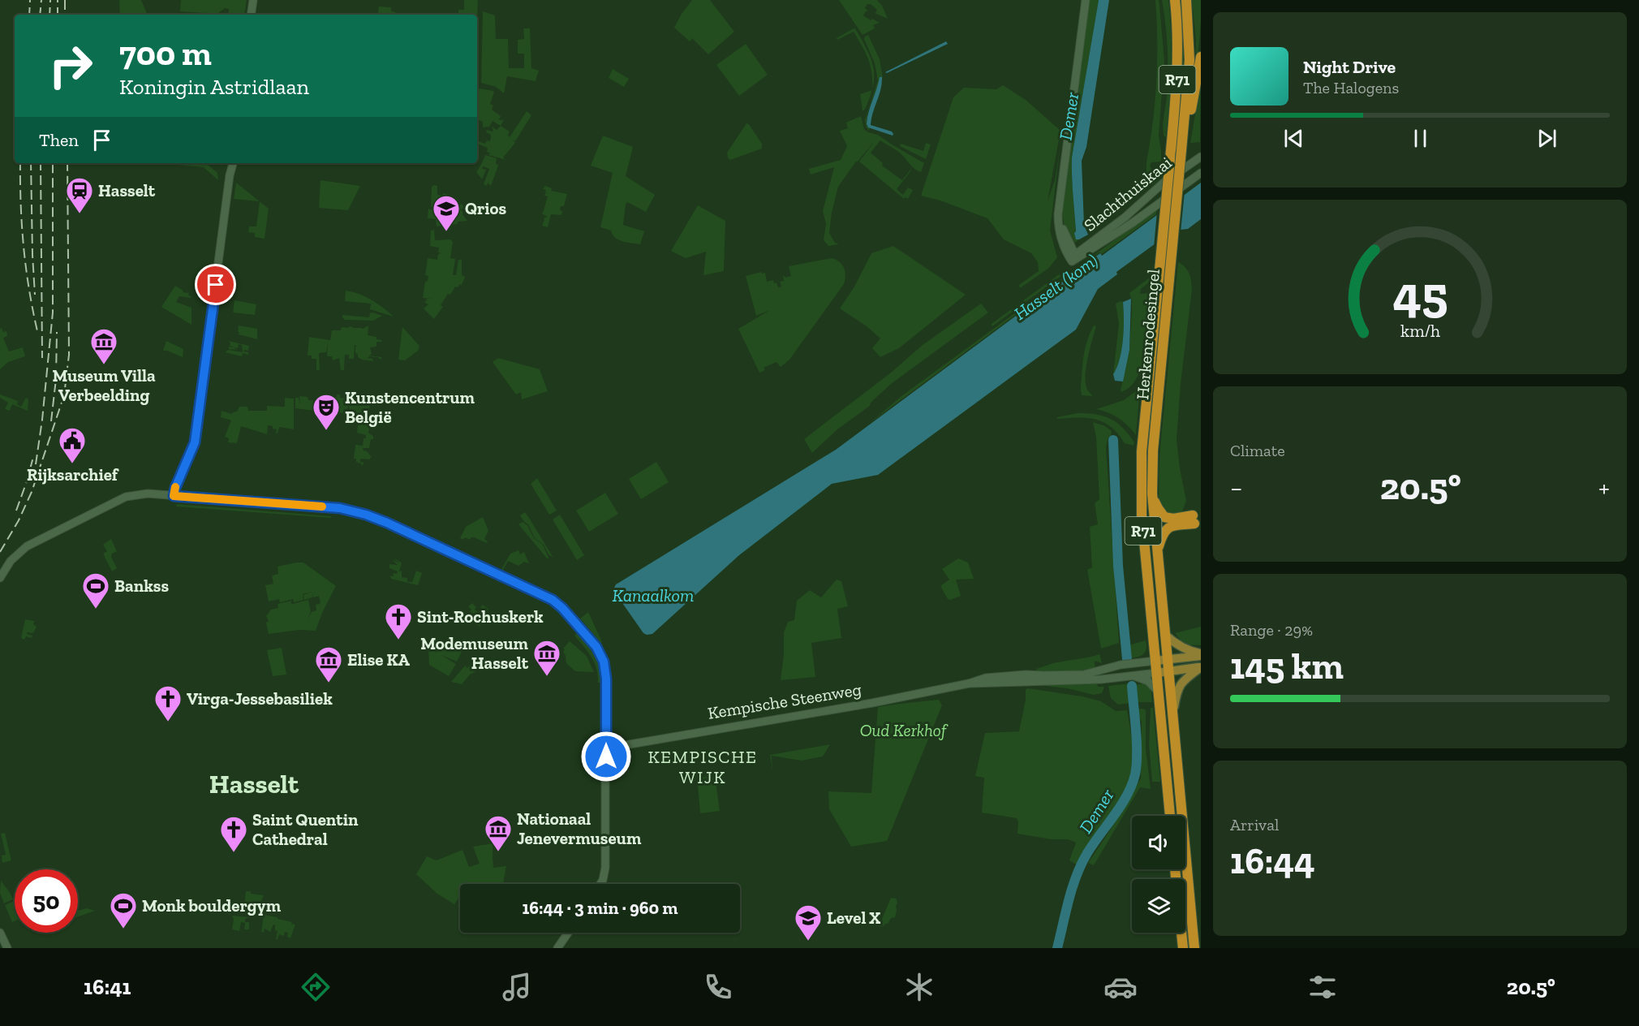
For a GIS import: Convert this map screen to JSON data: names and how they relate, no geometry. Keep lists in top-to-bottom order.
{
  "streets": {
    "highway": ["R71", "Herkenrodesingel"],
    "main road": ["Slachthuiskaai", "Kempische Steenweg"]
  },
  "crossings": [
    ["R71", "Herkenrodesingel"],
    ["R71", "Kempische Steenweg"],
    ["Herkenrodesingel", "Kempische Steenweg"]
  ],
  "districts": ["KEMPISCHE WIJK", "Hasselt"],
  "water": ["Demer", "Hasselt (kom)", "Kanaalkom"],
  "parks": ["Oud Kerkhof"],
  "places": {
    "station": ["Hasselt"],
    "school or university": ["Qrios", "Level X"],
    "museum": [
      "Museum Villa Verbeelding",
      "Modemuseum Hasselt",
      "Elise KA",
      "Nationaal Jenevermuseum"
    ],
    "theatre": ["Kunstencentrum België"],
    "public building": ["Rijksarchief"],
    "sports": ["Bankss", "Monk bouldergym"],
    "church": ["Sint-Rochuskerk", "Virga-Jessebasiliek", "Saint Quentin Cathedral"]
  },
  "page": {
    "turn": ["700 m", "Koningin Astridlaan"],
    "song": ["Night Drive", "The Halogens"],
    "then": "Then",
    "tile": [
      "Climate",
      ["Range · 29%", "145 km"],
      ["Arrival", "16:44"]
    ],
    "heat": ["−", "20.5°", "+"],
    "limit": "50",
    "trip": "16:44 · 3 min · 960 m",
    "tabs": ["16:41", "20.5°"],
    "gauge": ["45", "km/h"]
  }
}
